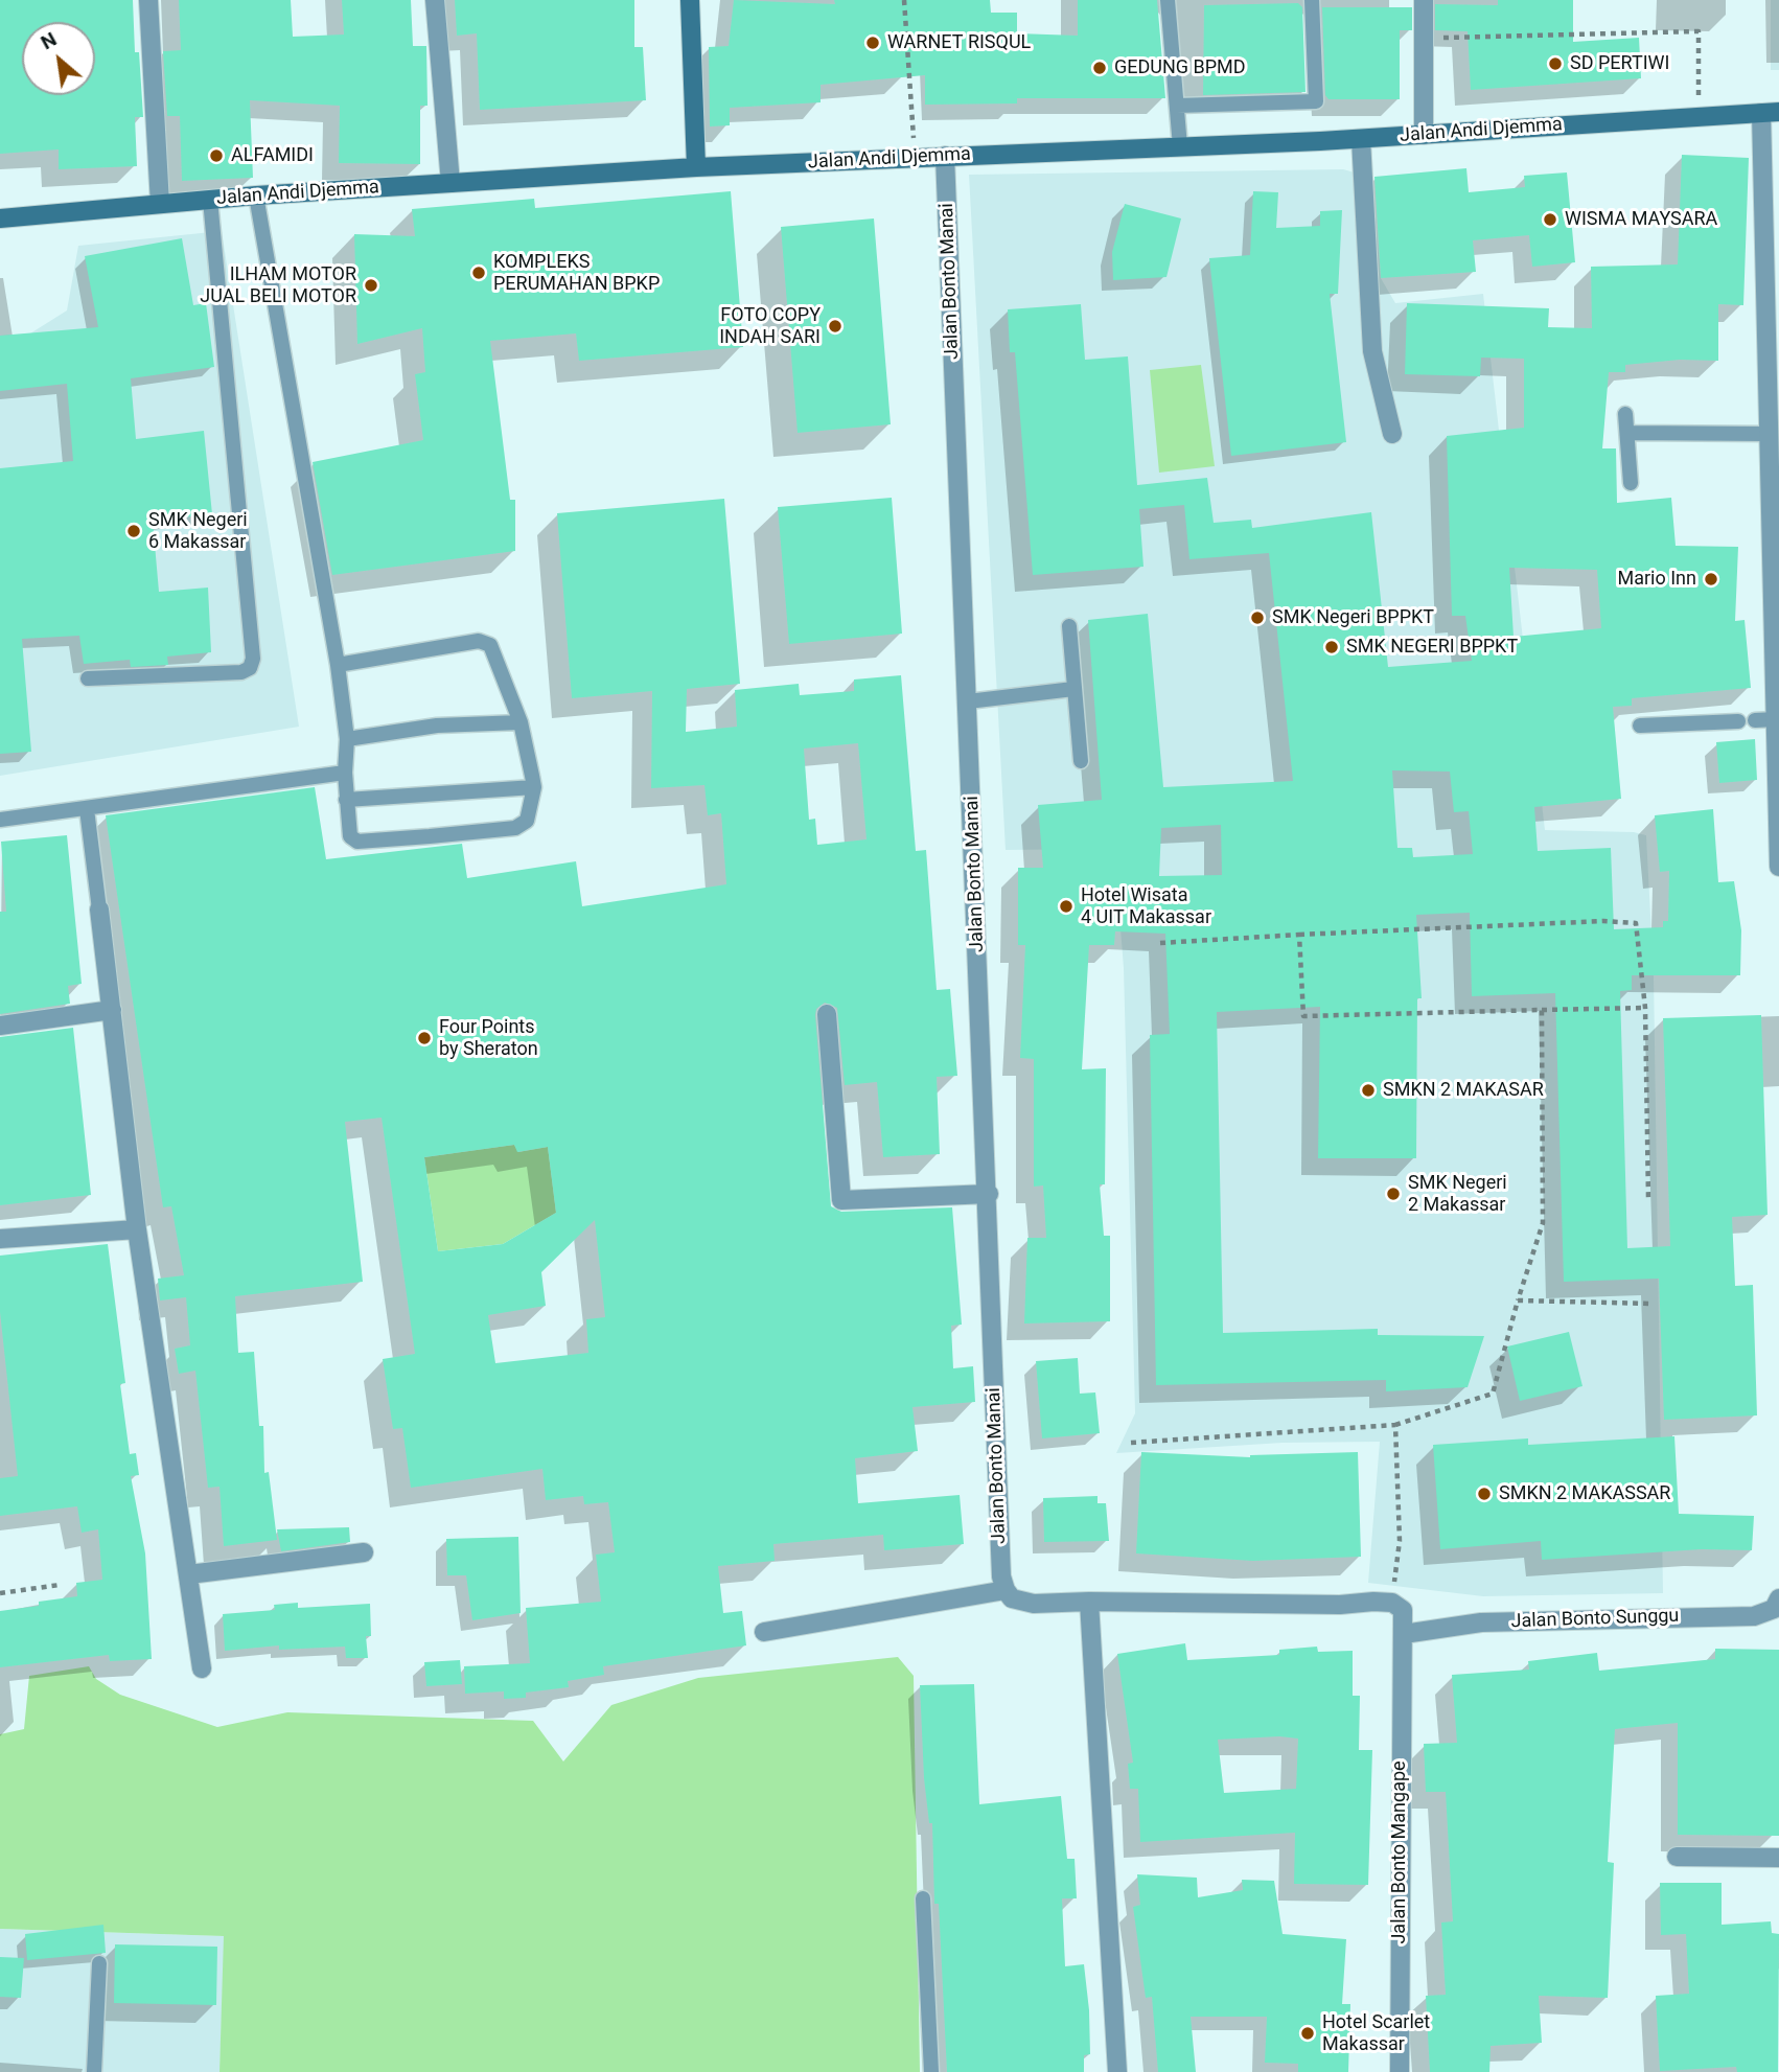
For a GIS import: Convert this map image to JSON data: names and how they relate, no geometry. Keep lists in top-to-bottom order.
{
  "streets": {
    "main road": ["Jalan Andi Djemma"],
    "street": ["Jalan Bonto Manai", "Jalan Bonto Sunggu", "Jalan Bonto Mangape"]
  },
  "crossings": [
    ["Jalan Andi Djemma", "Jalan Bonto Manai"],
    ["Jalan Bonto Sunggu", "Jalan Bonto Mangape"]
  ],
  "places": [
    "WARNET RISQUL",
    "SD PERTIWI",
    "GEDUNG BPMD",
    "ALFAMIDI",
    "WISMA MAYSARA",
    "KOMPLEKS PERUMAHAN BPKP",
    "ILHAM MOTOR JUAL BELI MOTOR",
    "FOTO COPY INDAH SARI",
    "SMK Negeri 6 Makassar",
    "Mario Inn",
    "SMK Negeri BPPKT",
    "SMK NEGERI BPPKT",
    "Hotel Wisata 4 UIT Makassar",
    "Four Points by Sheraton",
    "SMKN 2 MAKASAR",
    "SMK Negeri 2 Makassar",
    "SMKN 2 MAKASSAR",
    "Hotel Scarlet Makassar"
  ],
  "north": "top left"
}
